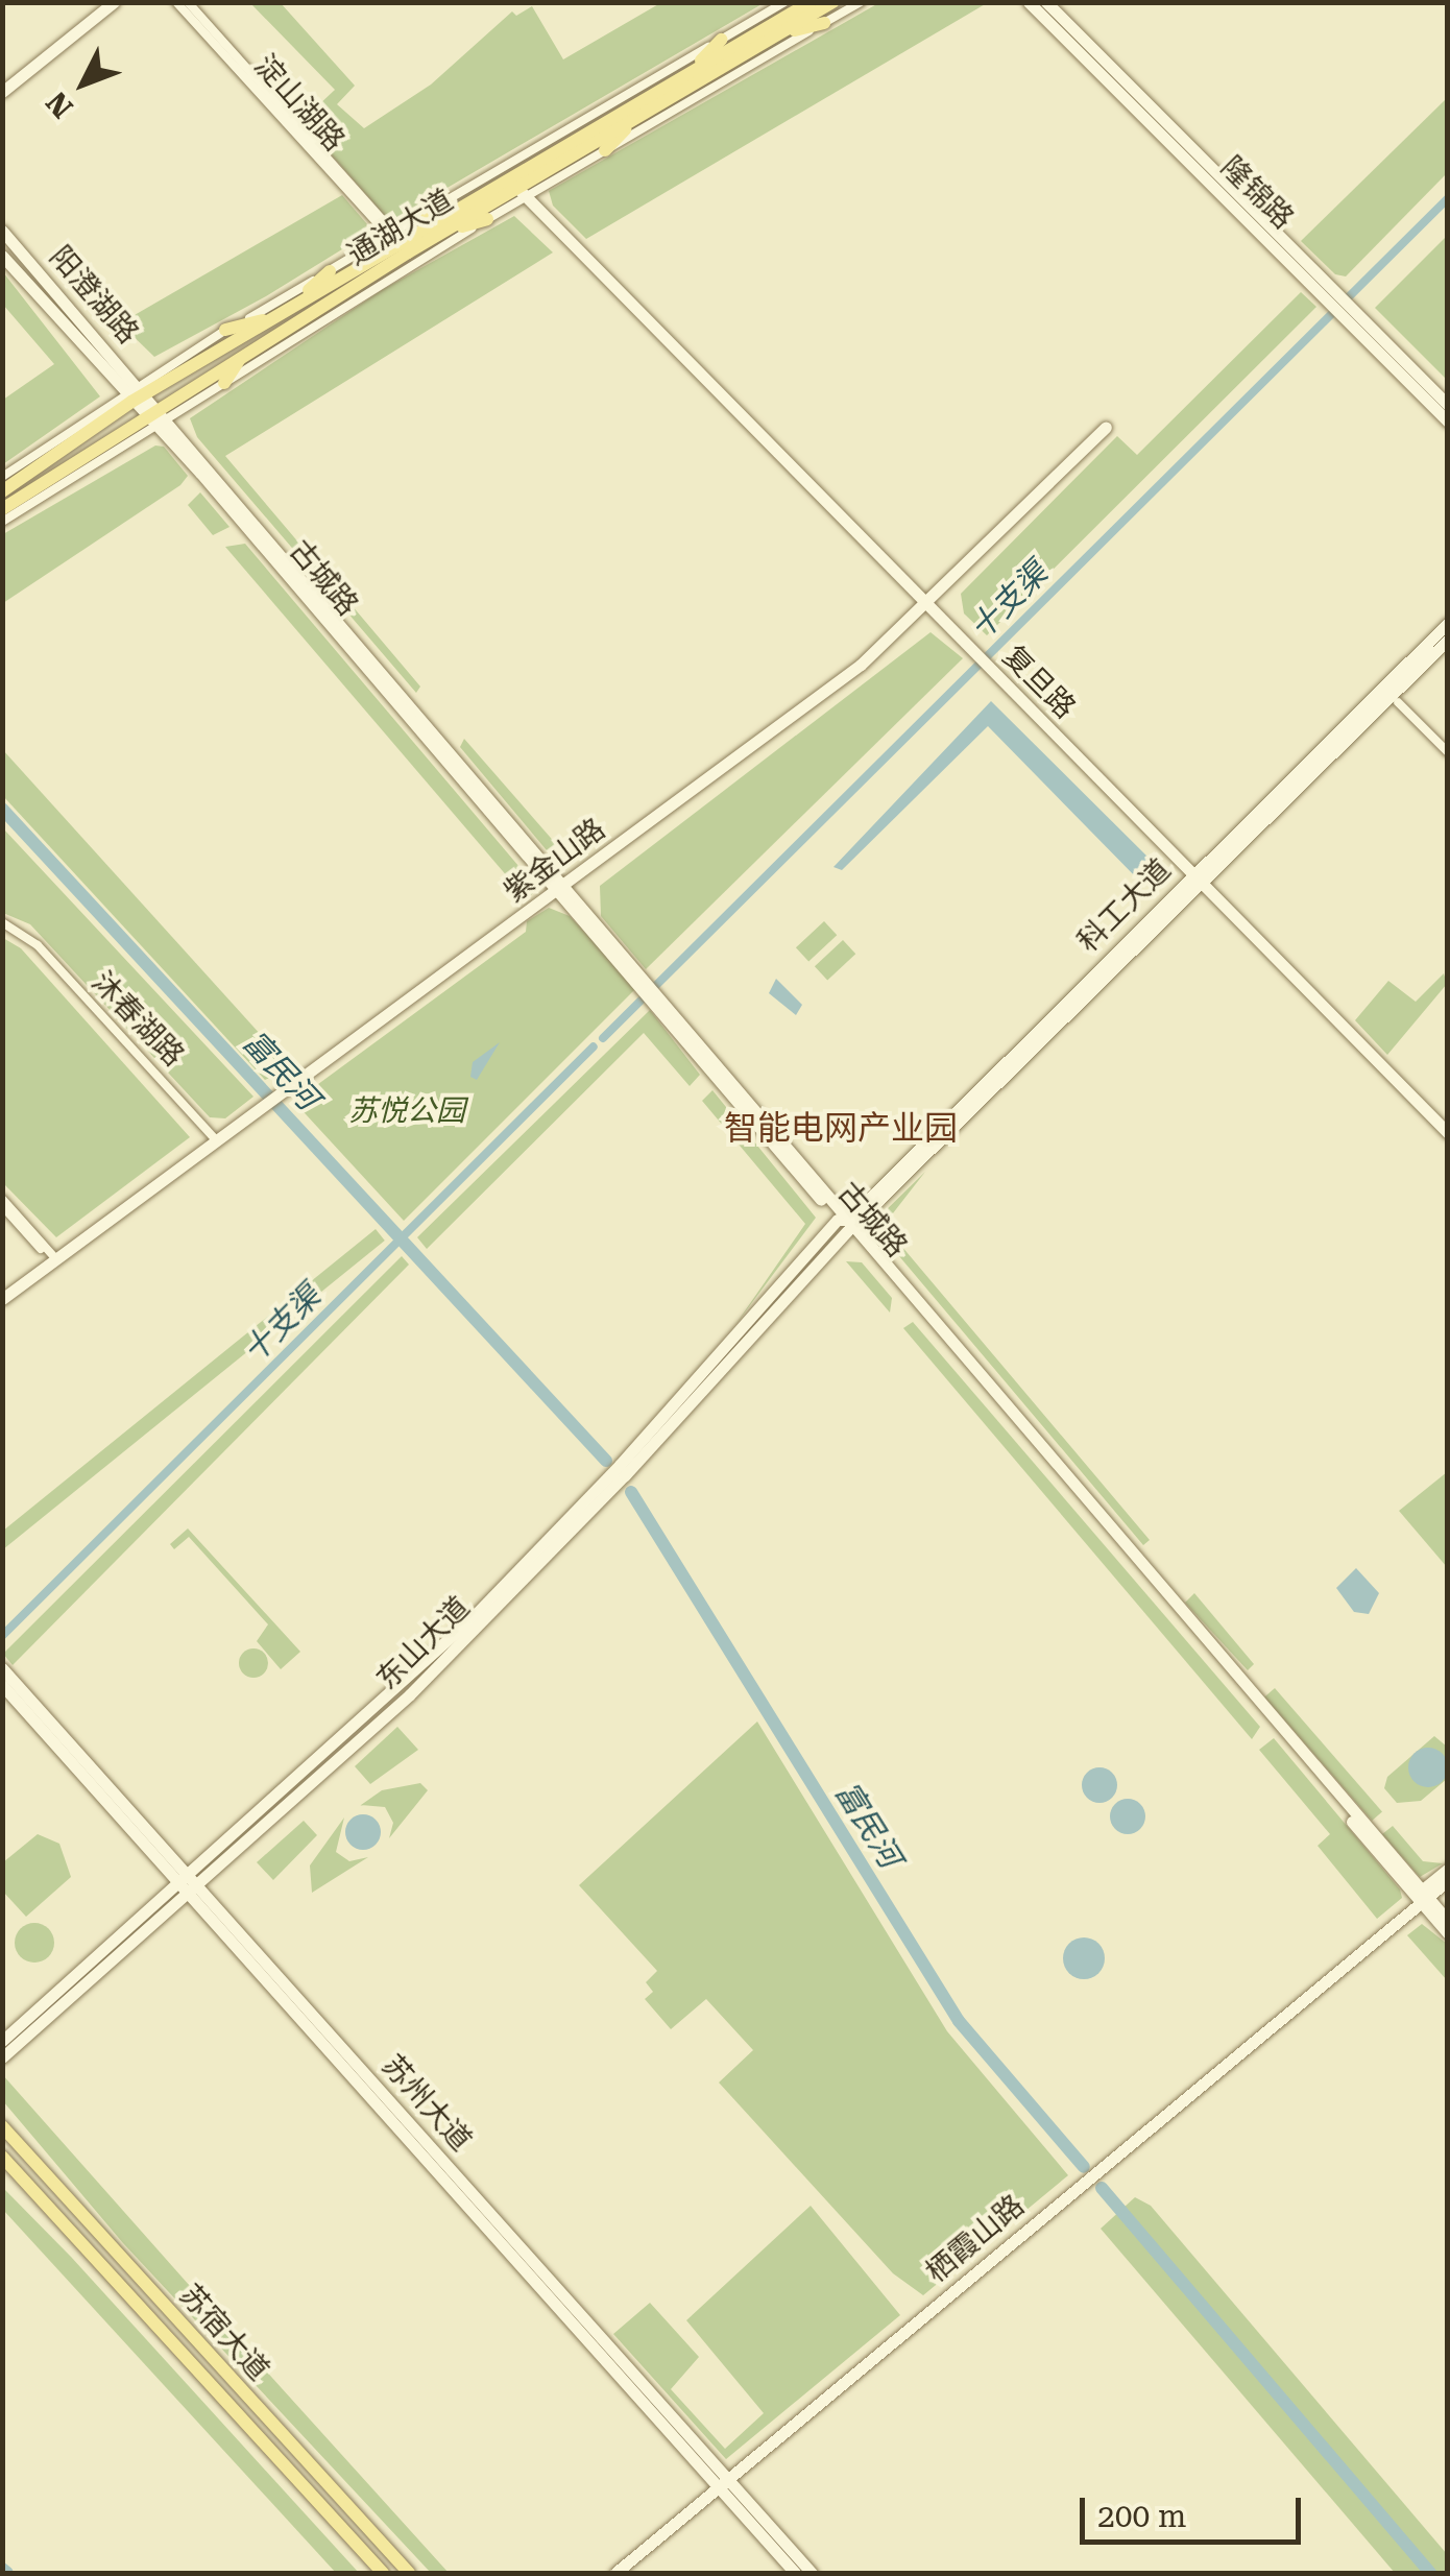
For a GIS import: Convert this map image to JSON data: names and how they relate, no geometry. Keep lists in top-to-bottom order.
{
  "streets": {
    "main road": ["通湖大道", "苏宿大道"],
    "street": [
      "淀山湖路",
      "隆锦路",
      "阳澄湖路",
      "古城路",
      "复旦路",
      "紫金山路",
      "科工大道",
      "沐春湖路",
      "东山大道",
      "苏州大道",
      "栖霞山路"
    ]
  },
  "crossings": [
    ["通湖大道", "阳澄湖路"],
    ["通湖大道", "古城路"],
    ["通湖大道", "复旦路"],
    ["阳澄湖路", "古城路"],
    ["古城路", "紫金山路"],
    ["古城路", "科工大道"],
    ["古城路", "东山大道"],
    ["古城路", "栖霞山路"],
    ["复旦路", "紫金山路"],
    ["复旦路", "科工大道"],
    ["紫金山路", "沐春湖路"],
    ["科工大道", "东山大道"],
    ["东山大道", "苏州大道"],
    ["苏州大道", "栖霞山路"]
  ],
  "districts": ["智能电网产业园"],
  "water": ["十支渠", "富民河"],
  "parks": ["苏悦公园"],
  "scale_bar": "200 m",
  "north": "bottom left"
}
